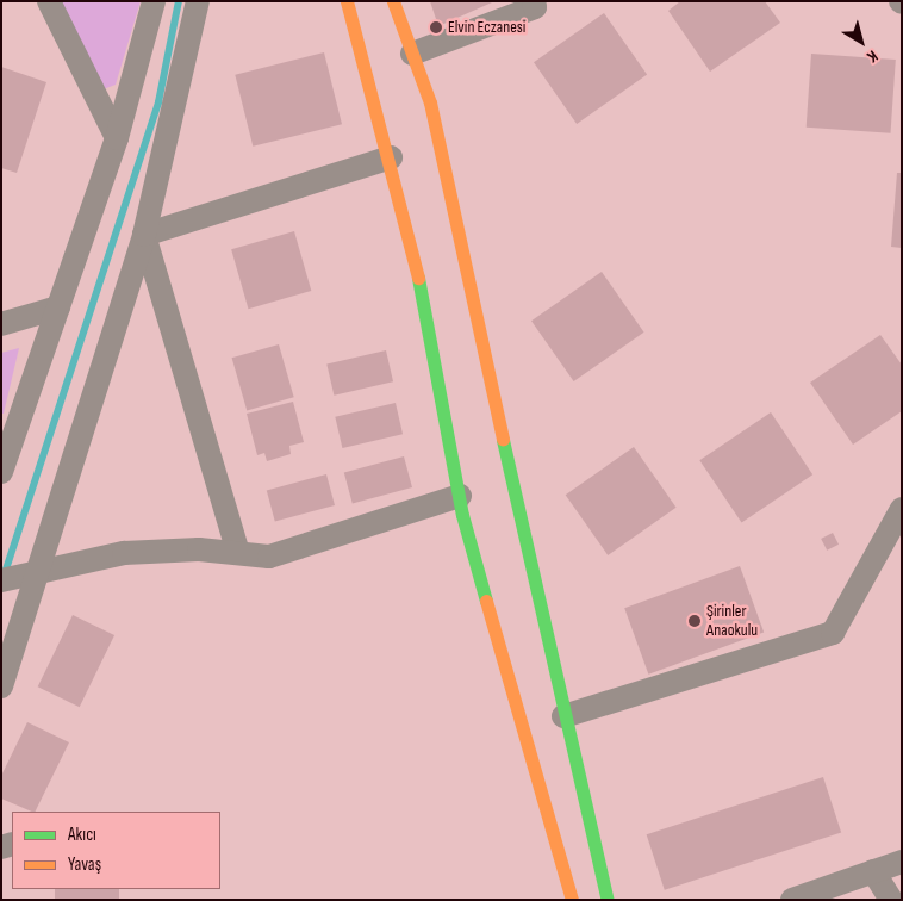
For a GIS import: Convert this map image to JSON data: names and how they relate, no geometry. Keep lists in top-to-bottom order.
{
  "places": ["Elvin Eczanesi", "Şirinler Anaokulu"],
  "legend": ["Akıcı", "Yavaş"],
  "north": "bottom right"
}
